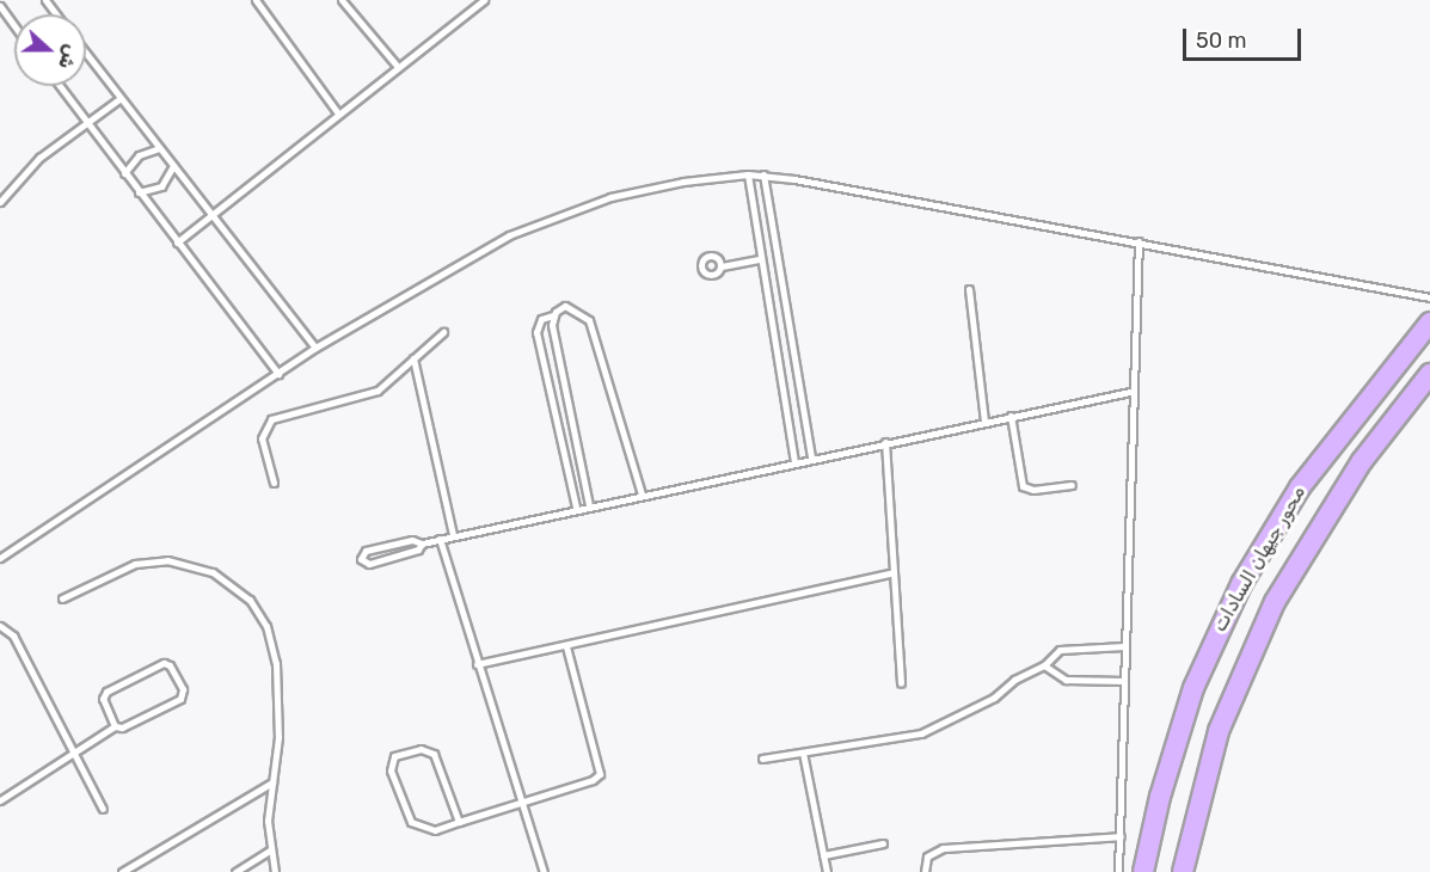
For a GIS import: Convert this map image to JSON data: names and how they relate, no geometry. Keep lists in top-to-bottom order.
{
  "streets": {
    "main road": ["محور جيهان السادات"]
  },
  "scale_bar": "50 m",
  "north": "right"
}
